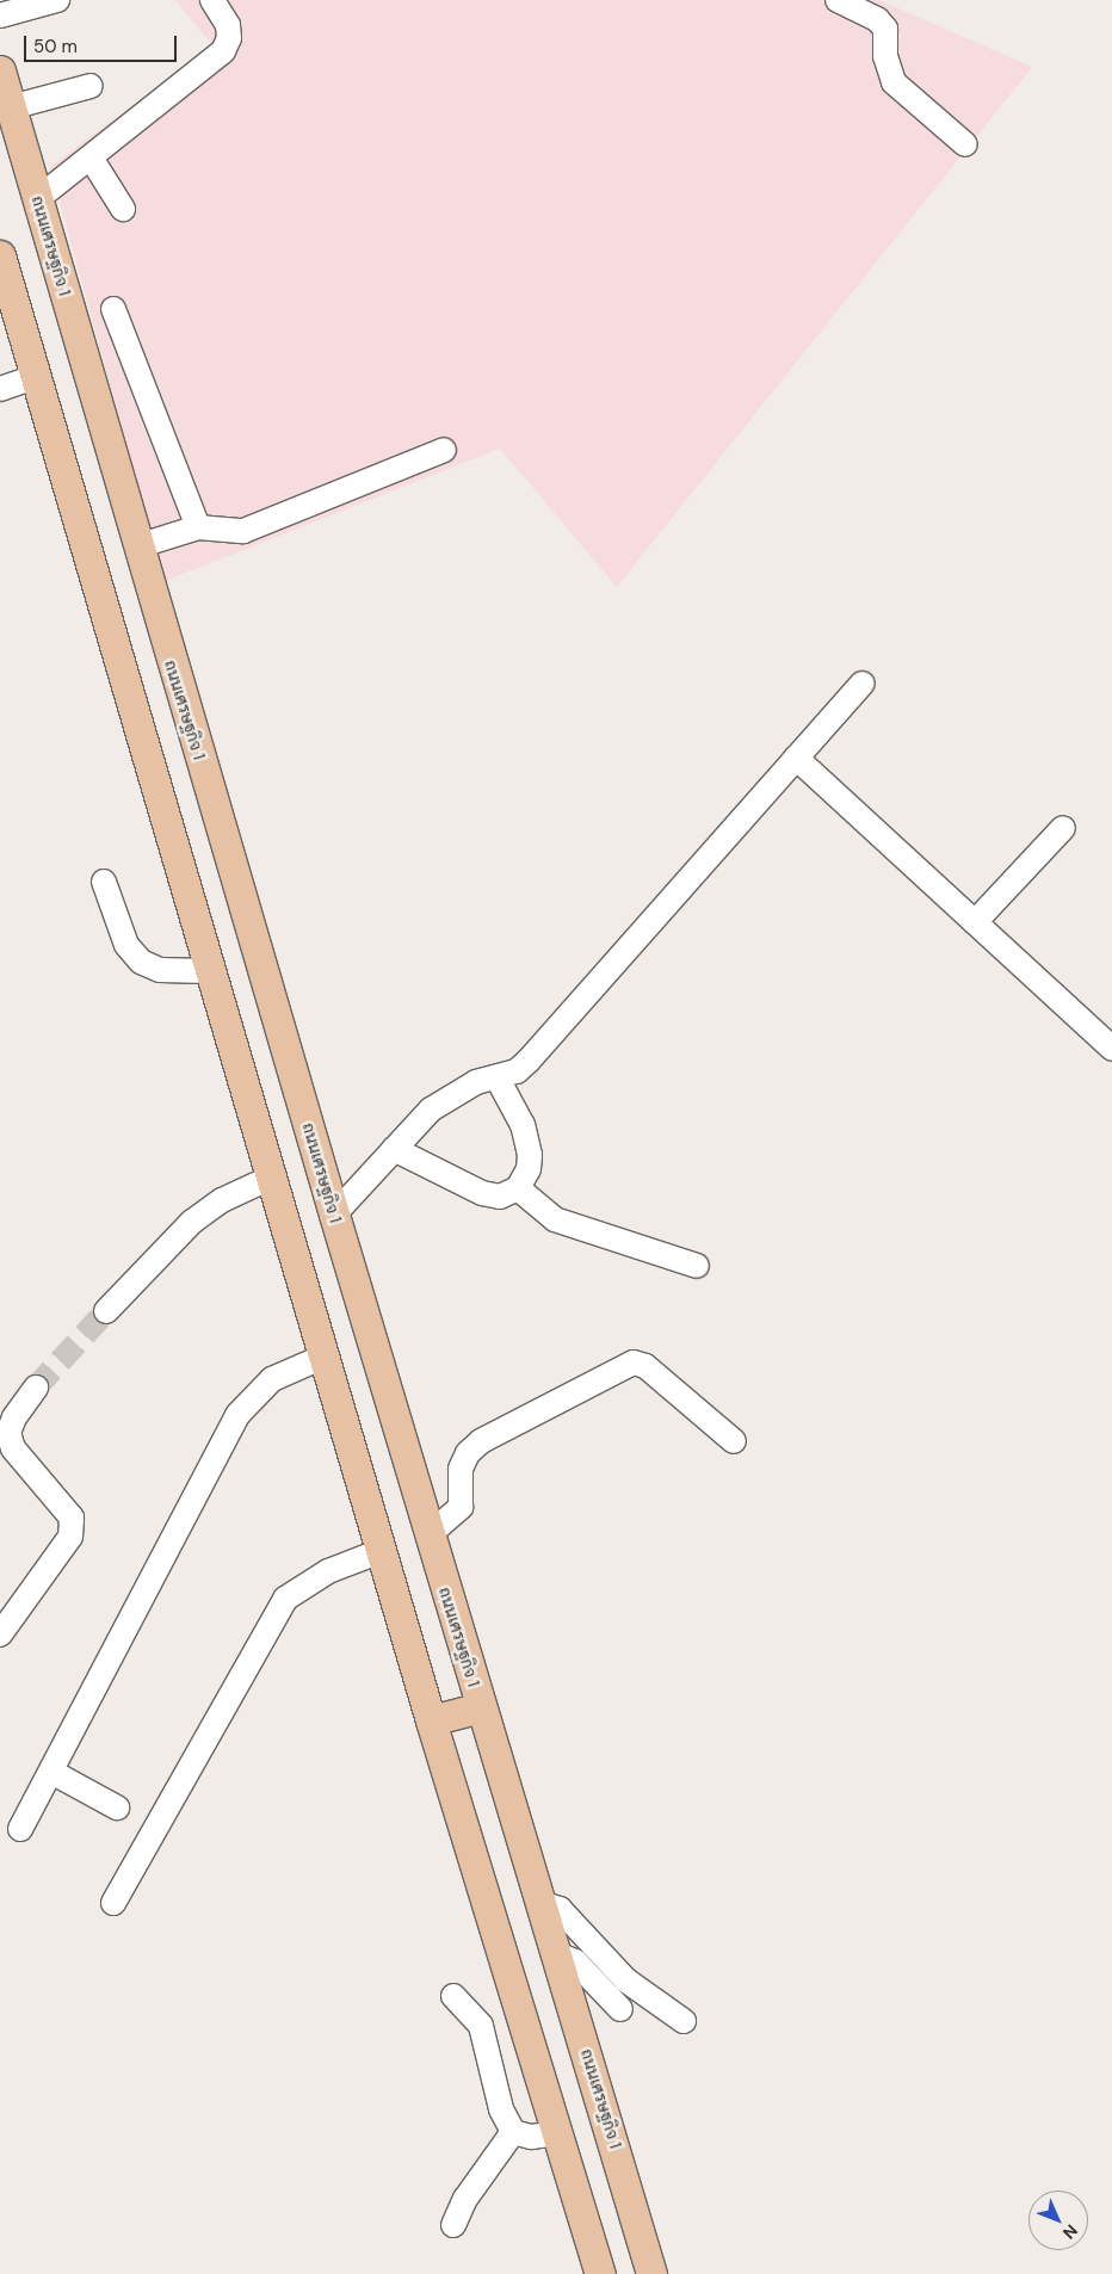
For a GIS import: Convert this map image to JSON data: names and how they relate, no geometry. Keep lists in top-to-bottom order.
{
  "streets": {
    "main road": ["ถนนเศรษฐกิจ 1"]
  },
  "scale_bar": "50 m",
  "north": "bottom right"
}
